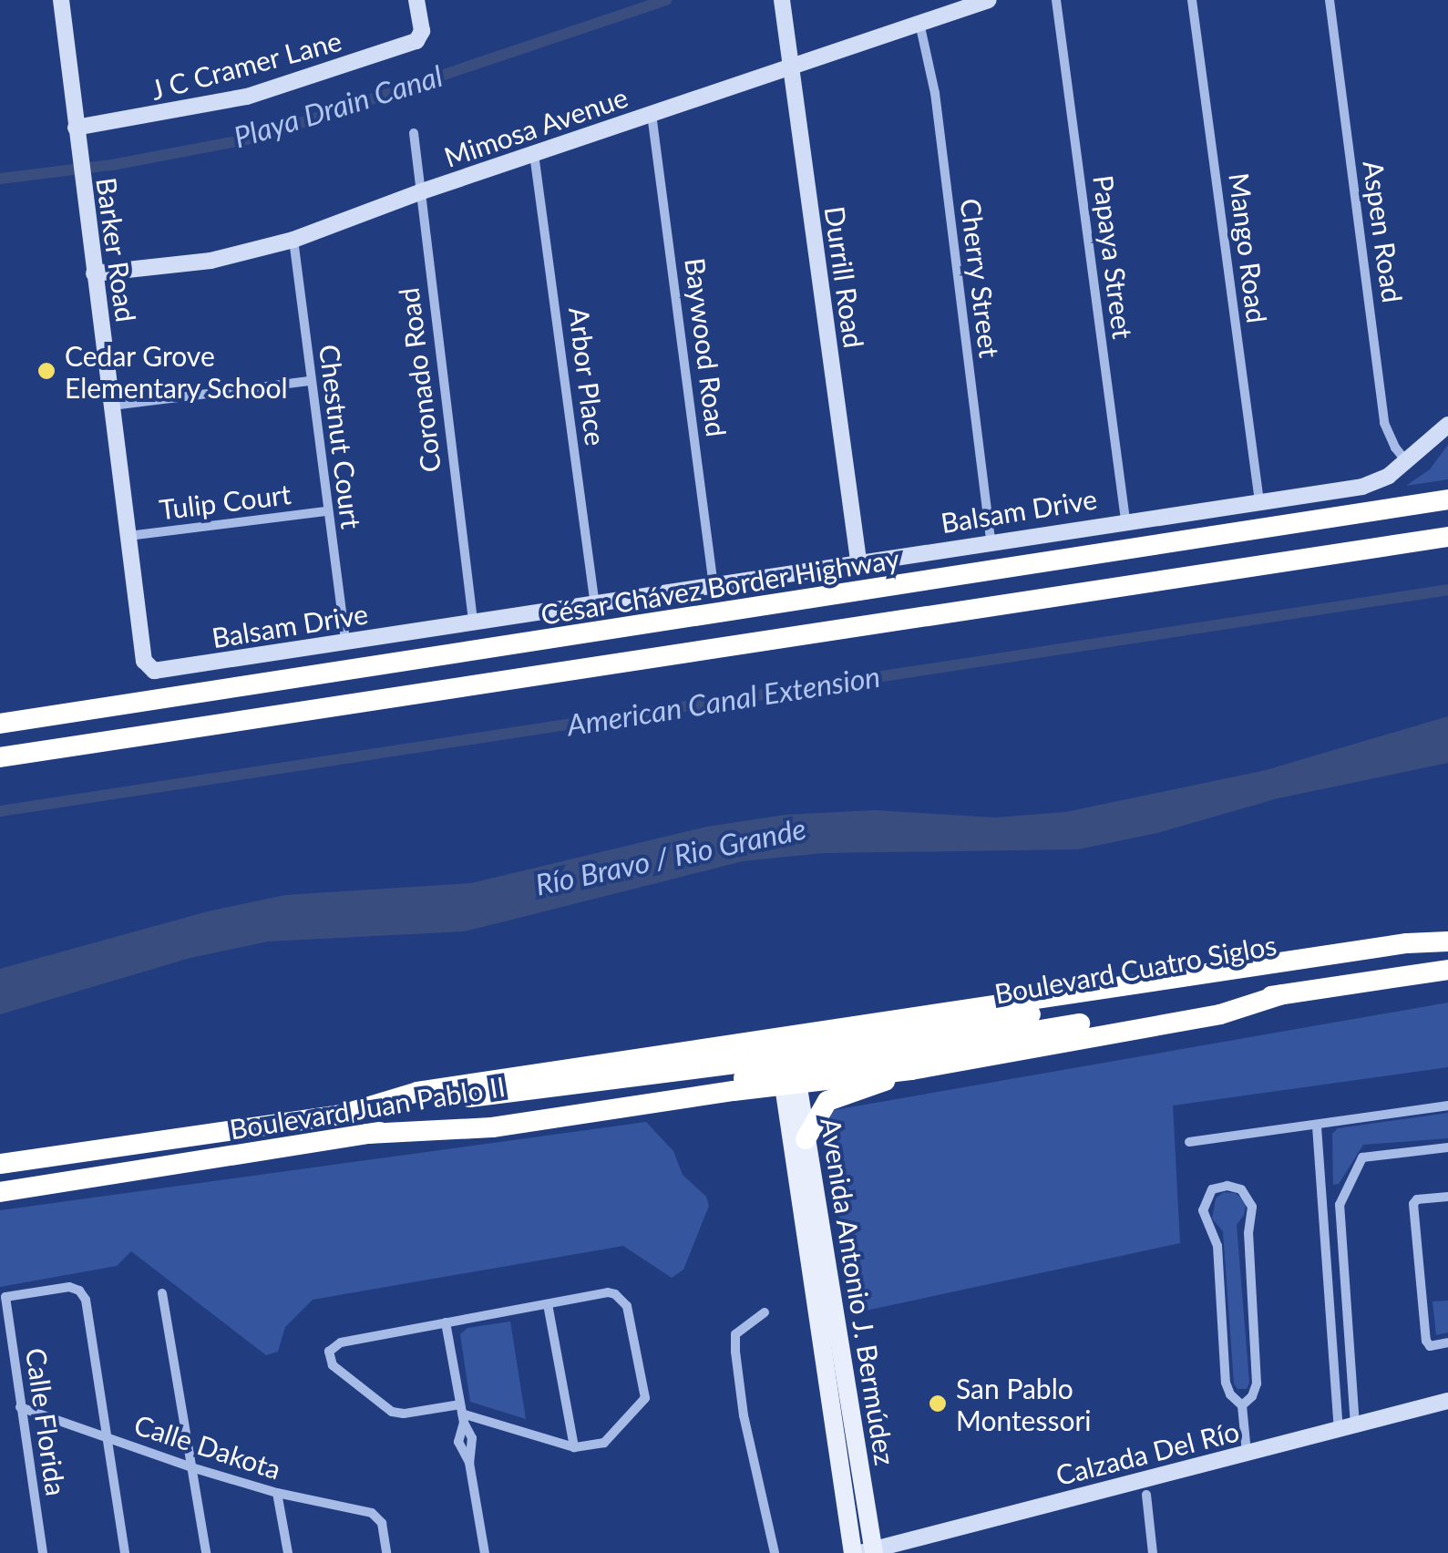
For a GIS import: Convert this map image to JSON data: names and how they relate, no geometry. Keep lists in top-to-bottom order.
{
  "streets": {
    "highway": ["César Chávez Border Highway", "Boulevard Cuatro Siglos", "Boulevard Juan Pablo II"],
    "main road": ["Avenida Antonio J. Bermúdez"],
    "street": [
      "J C Cramer Lane",
      "Mimosa Avenue",
      "Aspen Road",
      "Mango Road",
      "Barker Road",
      "Papaya Street",
      "Durrill Road",
      "Cherry Street",
      "Baywood Road",
      "Arbor Place",
      "Coronado Road",
      "Chestnut Court",
      "Tulip Court",
      "Balsam Drive",
      "Calle Florida",
      "Calle Dakota",
      "Calzada Del Río"
    ]
  },
  "crossings": [
    ["J C Cramer Lane", "Barker Road"],
    ["Mimosa Avenue", "Barker Road"],
    ["Mimosa Avenue", "Durrill Road"],
    ["Mimosa Avenue", "Cherry Street"],
    ["Mimosa Avenue", "Baywood Road"],
    ["Mimosa Avenue", "Arbor Place"],
    ["Mimosa Avenue", "Coronado Road"],
    ["Mimosa Avenue", "Chestnut Court"],
    ["Aspen Road", "Balsam Drive"],
    ["Mango Road", "Balsam Drive"],
    ["Barker Road", "Tulip Court"],
    ["Barker Road", "Balsam Drive"],
    ["Papaya Street", "Balsam Drive"],
    ["Durrill Road", "Balsam Drive"],
    ["Cherry Street", "Balsam Drive"],
    ["Baywood Road", "Balsam Drive"],
    ["Arbor Place", "Balsam Drive"],
    ["Coronado Road", "Balsam Drive"],
    ["Chestnut Court", "Tulip Court"],
    ["Chestnut Court", "Balsam Drive"],
    ["Avenida Antonio J. Bermúdez", "Calzada Del Río"],
    ["Calle Florida", "Calle Dakota"]
  ],
  "water": ["Playa Drain Canal", "American Canal Extension", "Río Bravo / Rio Grande"],
  "places": ["Cedar Grove Elementary School", "San Pablo Montessori"]
}
